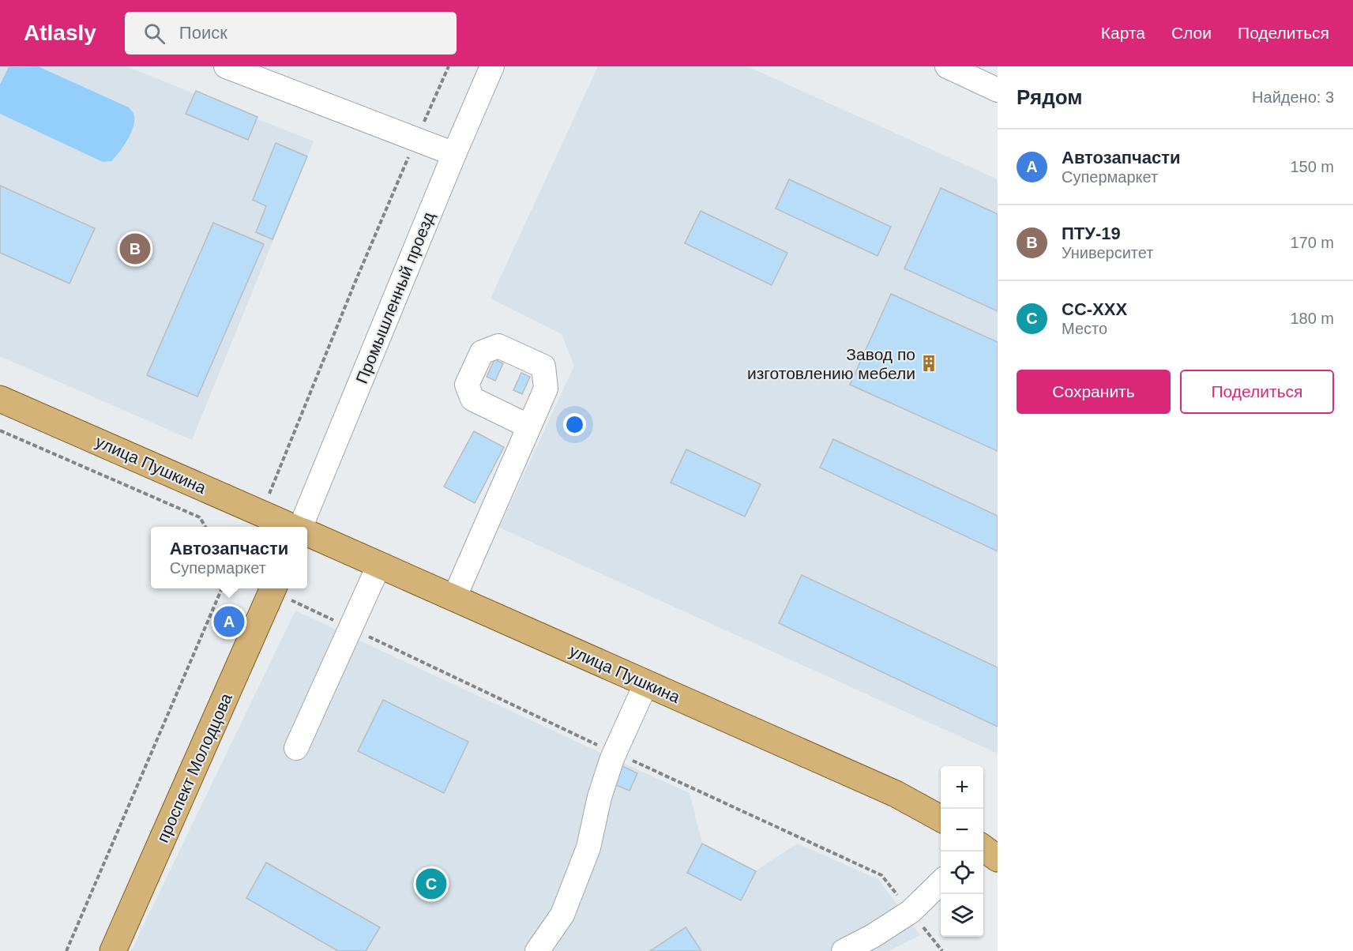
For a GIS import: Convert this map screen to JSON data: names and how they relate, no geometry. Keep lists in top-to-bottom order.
{
  "streets": {
    "main road": ["улица Пушкина", "проспект Молодцова"],
    "street": ["Промышленный проезд"]
  },
  "places": {
    "building": ["Завод по изготовлению мебели"]
  },
  "page": {
    "header": "Atlasly",
    "search": "Поиск",
    "nav": ["Карта", "Слои", "Поделиться"],
    "heading": ["Рядом", "Найдено: 3"],
    "list": [
      {
        "mark": "A",
        "name": "Автозапчасти",
        "note": "Супермаркет",
        "value": "150 m"
      },
      {
        "mark": "B",
        "name": "ПТУ-19",
        "note": "Университет",
        "value": "170 m"
      },
      {
        "mark": "C",
        "name": "СС-ХХХ",
        "note": "Место",
        "value": "180 m"
      }
    ],
    "pins": ["B", "A", "C"],
    "buttons": ["Сохранить", "Поделиться"],
    "popup": ["Автозапчасти", "Супермаркет"],
    "map_buttons": ["+", "−"]
  }
}
